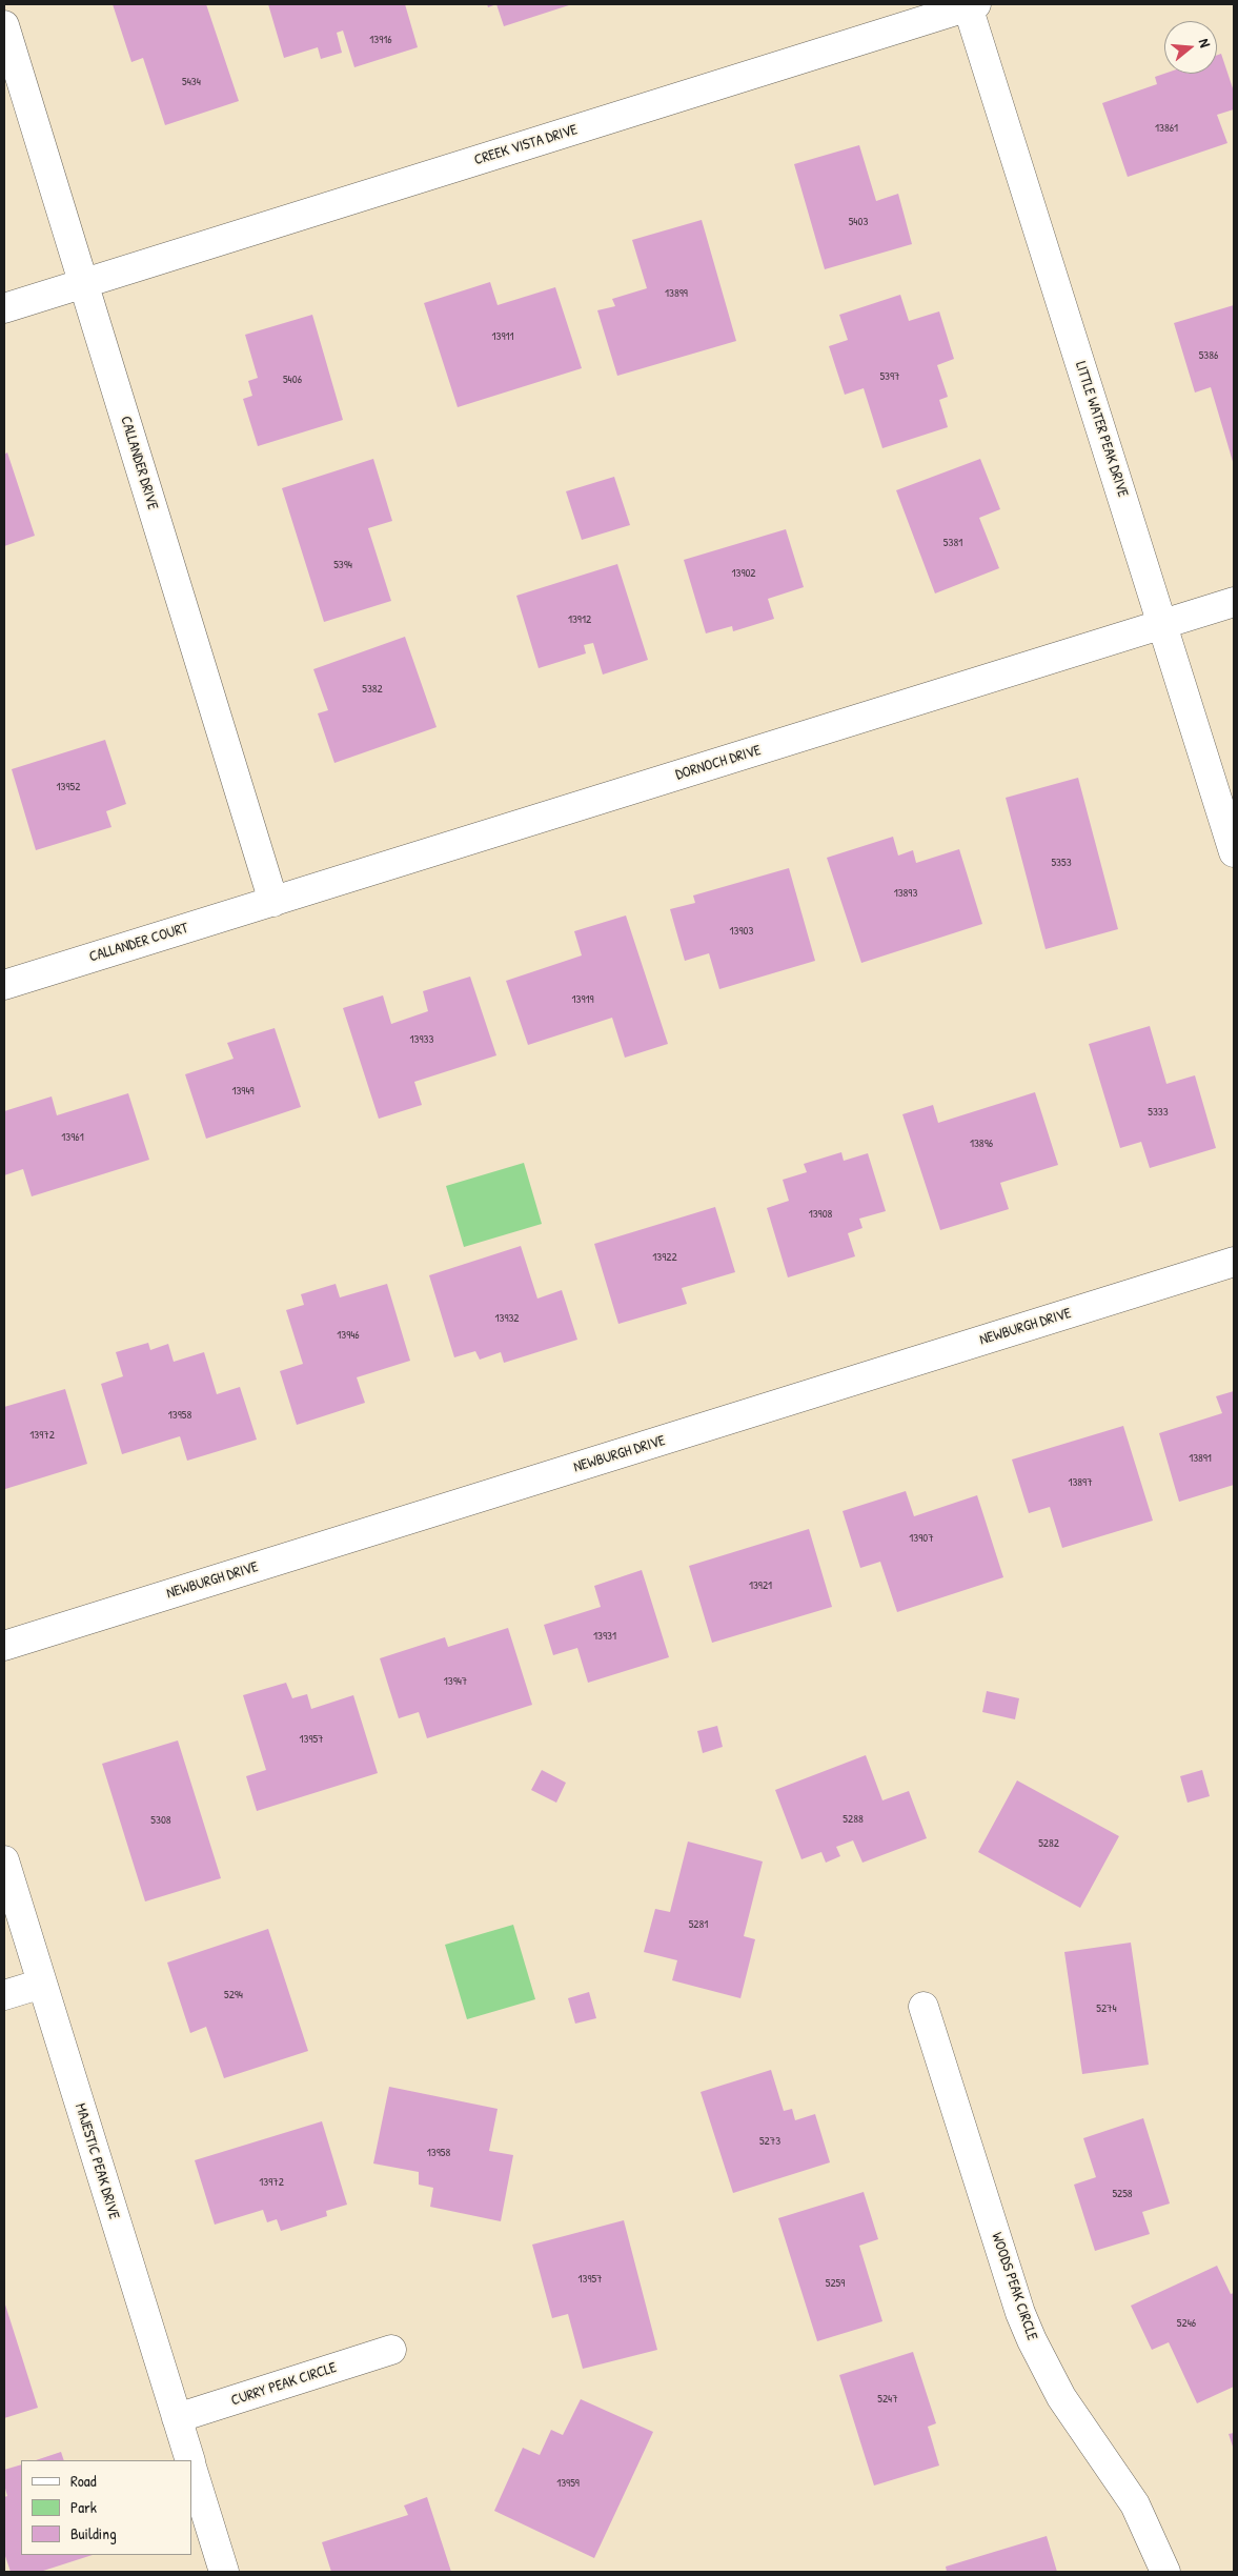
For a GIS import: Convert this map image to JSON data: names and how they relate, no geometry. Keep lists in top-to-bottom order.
{
  "streets": {
    "street": [
      "CREEK VISTA DRIVE",
      "LITTLE WATER PEAK DRIVE",
      "CALLANDER DRIVE",
      "DORNOCH DRIVE",
      "CALLANDER COURT",
      "NEWBURGH DRIVE",
      "MAJESTIC PEAK DRIVE",
      "WOODS PEAK CIRCLE",
      "CURRY PEAK CIRCLE"
    ]
  },
  "crossings": [
    ["CREEK VISTA DRIVE", "LITTLE WATER PEAK DRIVE"],
    ["CREEK VISTA DRIVE", "CALLANDER DRIVE"],
    ["LITTLE WATER PEAK DRIVE", "DORNOCH DRIVE"],
    ["CALLANDER DRIVE", "DORNOCH DRIVE"],
    ["CALLANDER DRIVE", "CALLANDER COURT"],
    ["DORNOCH DRIVE", "CALLANDER COURT"],
    ["MAJESTIC PEAK DRIVE", "CURRY PEAK CIRCLE"]
  ],
  "house_numbers": [
    "13916",
    "5434",
    "13861",
    "5403",
    "13899",
    "13911",
    "5386",
    "5397",
    "5406",
    "5381",
    "5394",
    "13902",
    "13912",
    "5382",
    "13952",
    "5353",
    "13893",
    "13903",
    "13919",
    "13933",
    "13949",
    "5333",
    "13961",
    "13896",
    "13908",
    "13922",
    "13932",
    "13946",
    "13958",
    "13972",
    "13891",
    "13897",
    "13907",
    "13921",
    "13931",
    "13947",
    "13957",
    "5288",
    "5308",
    "5282",
    "5281",
    "5294",
    "5274",
    "5273",
    "13958",
    "13972",
    "5258",
    "13957",
    "5259",
    "5246",
    "5247",
    "13959"
  ],
  "legend": ["Road", "Park", "Building"],
  "north": "right"
}
